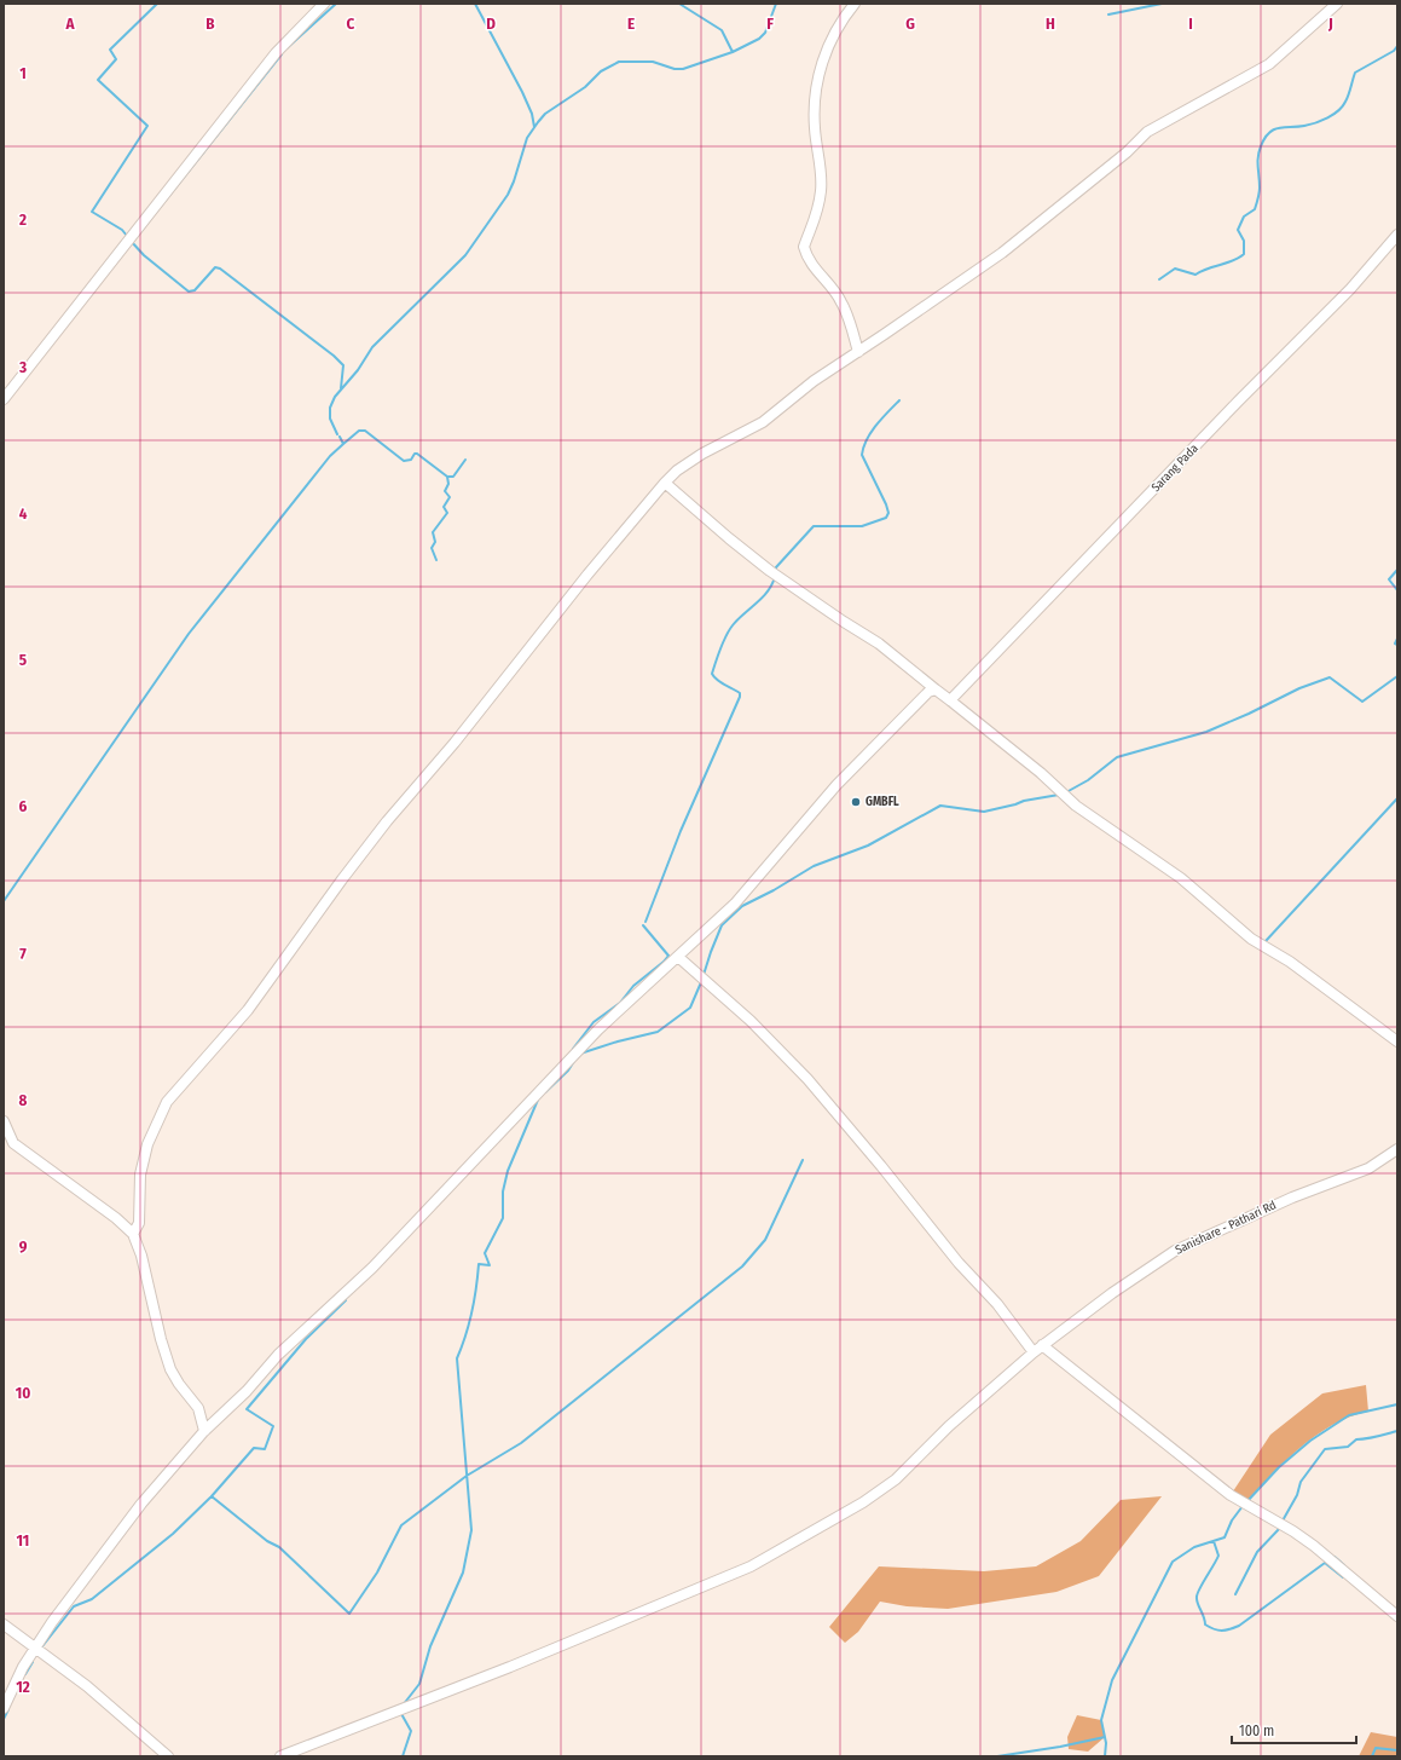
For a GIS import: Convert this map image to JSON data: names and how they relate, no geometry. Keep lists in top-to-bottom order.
{
  "streets": {
    "street": ["Sarang Pada", "Sanishare - Pathari Rd"]
  },
  "places": ["GMBFL"],
  "scale_bar": "100 m",
  "grid": {
    "columns": [
      "A",
      "B",
      "C",
      "D",
      "E",
      "F",
      "G",
      "H",
      "I",
      "J"
    ],
    "rows": [
      "1",
      "2",
      "3",
      "4",
      "5",
      "6",
      "7",
      "8",
      "9",
      "10",
      "11",
      "12"
    ]
  }
}
